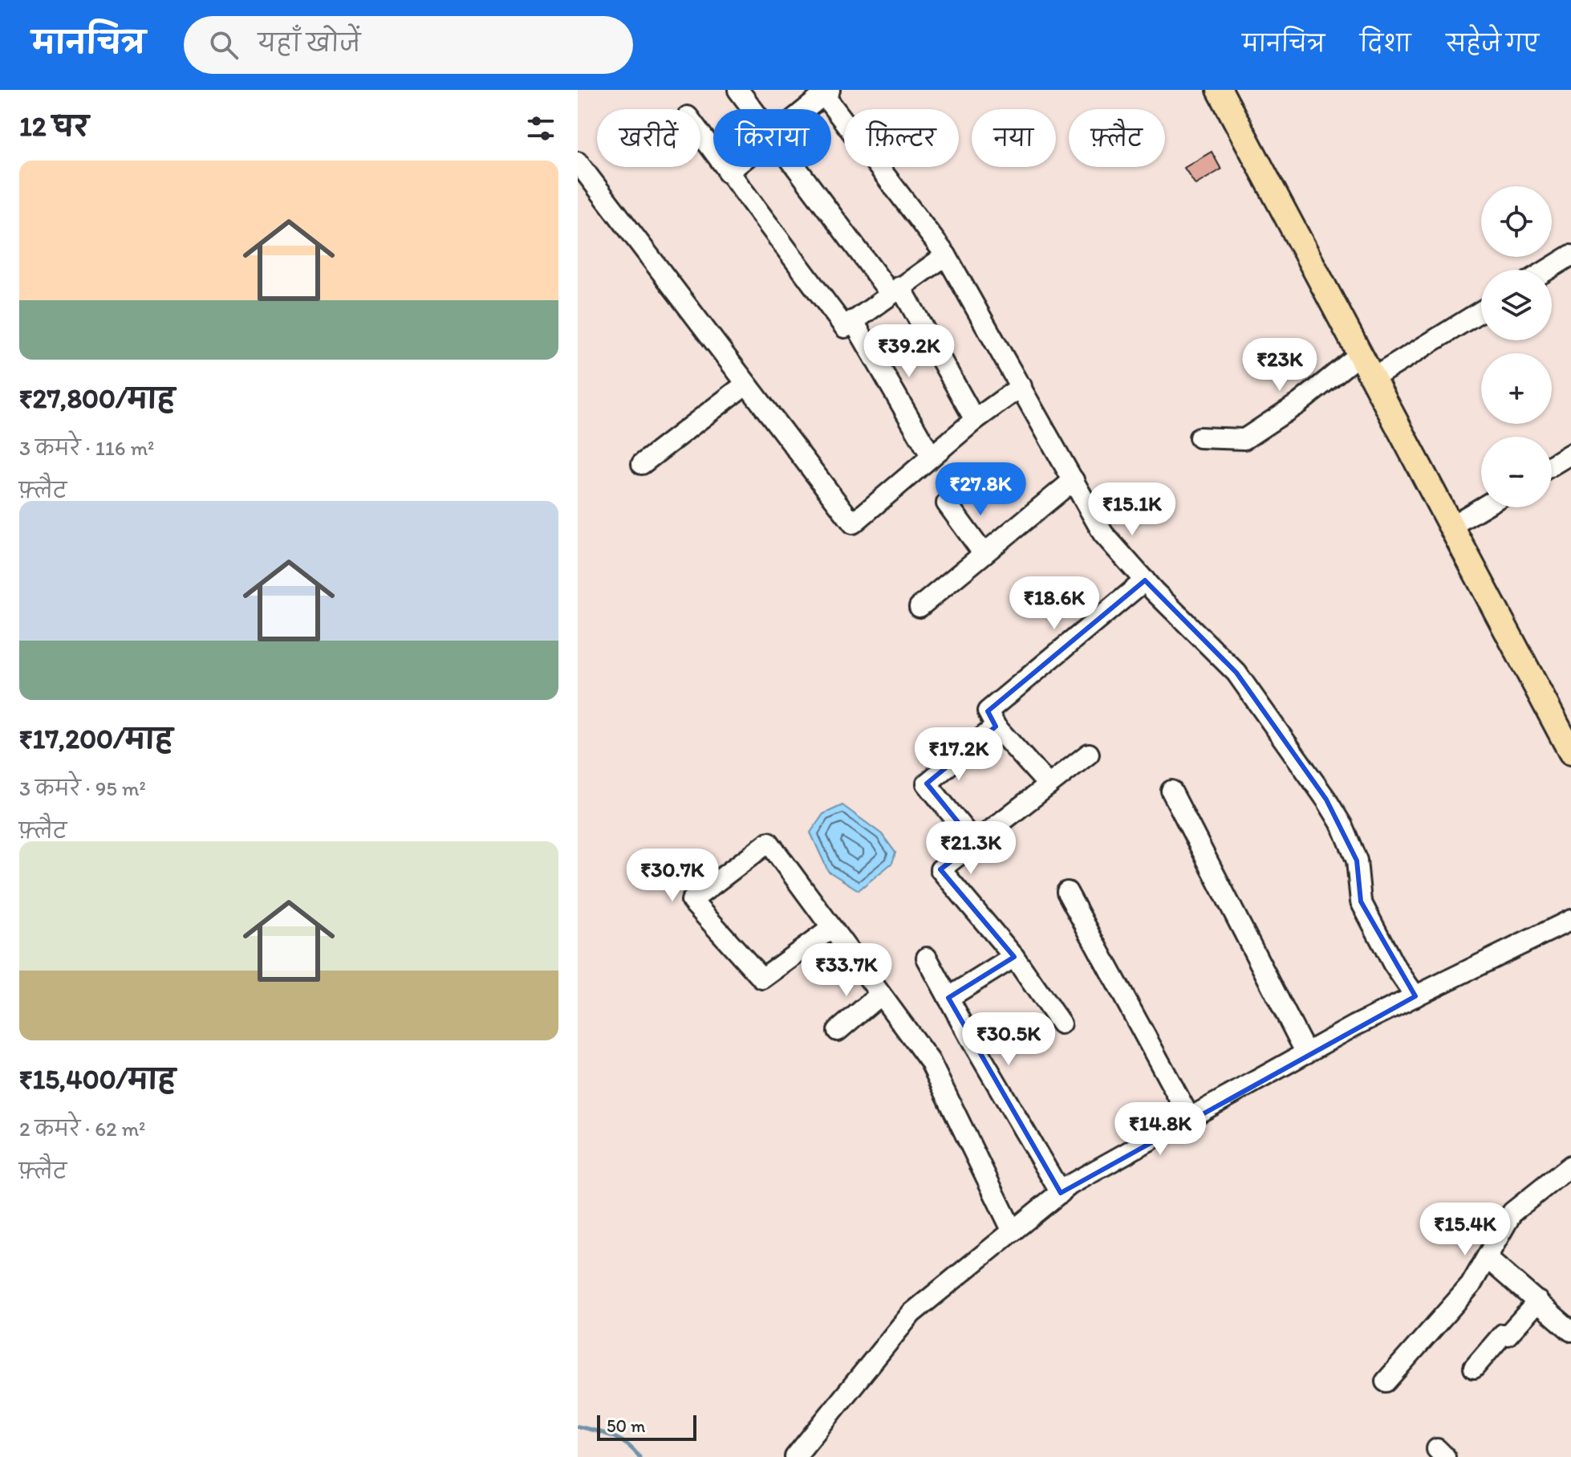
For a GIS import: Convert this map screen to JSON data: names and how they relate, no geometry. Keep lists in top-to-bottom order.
{
  "scale_bar": "50 m",
  "page": {
    "header": "मानचित्र",
    "search": "यहाँ खोजें",
    "nav": ["मानचित्र", "दिशा", "सहेजे गए"],
    "heading": "12 घर",
    "chip": [
      "खरीदें",
      "किराया",
      "फ़िल्टर",
      "नया",
      "फ़्लैट"
    ],
    "list": [
      {
        "name": "₹27,800/माह",
        "note": "3 कमरे · 116 m² · फ़्लैट"
      },
      {
        "name": "₹17,200/माह",
        "note": "3 कमरे · 95 m² · फ़्लैट"
      },
      {
        "name": "₹15,400/माह",
        "note": "2 कमरे · 62 m² · फ़्लैट"
      }
    ],
    "map_buttons": ["+", "−"],
    "price": [
      "₹39.2K",
      "₹23K",
      "₹27.8K",
      "₹15.1K",
      "₹18.6K",
      "₹17.2K",
      "₹21.3K",
      "₹30.7K",
      "₹33.7K",
      "₹30.5K",
      "₹14.8K",
      "₹15.4K"
    ],
    "scale": "50 m"
  }
}
